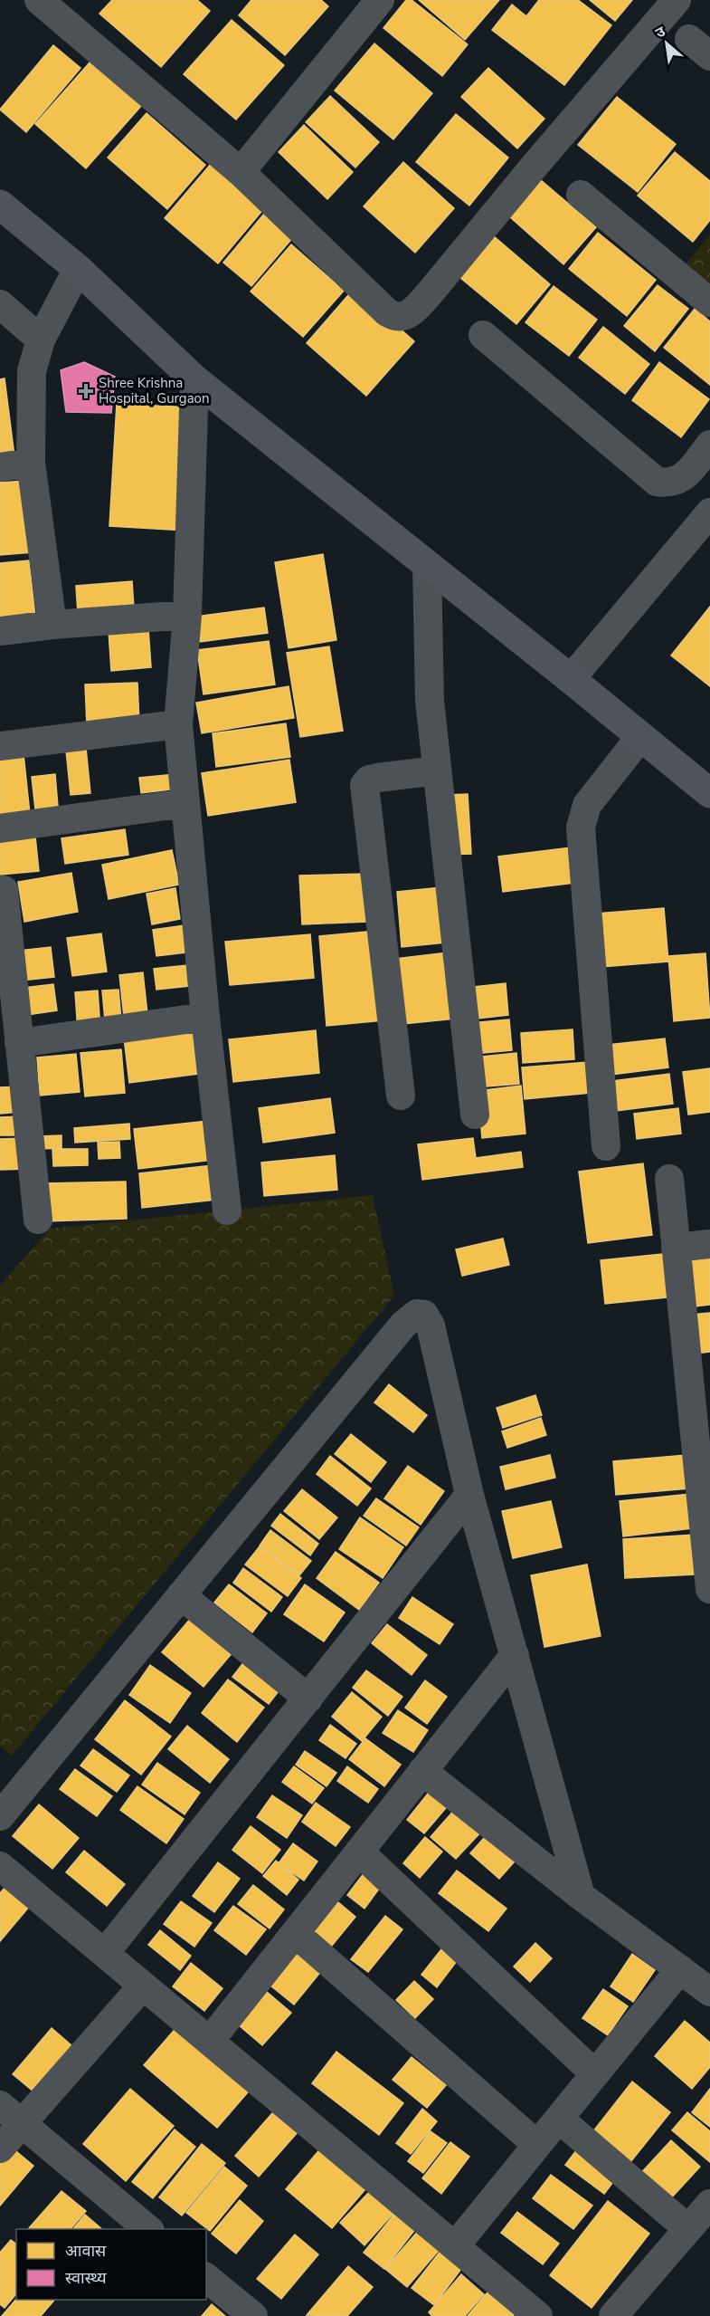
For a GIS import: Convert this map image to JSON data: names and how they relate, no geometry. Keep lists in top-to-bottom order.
{
  "places": {
    "health": ["Shree Krishna Hospital, Gurgaon"]
  },
  "legend": ["आवास", "स्वास्थ्य"],
  "north": "top left"
}
